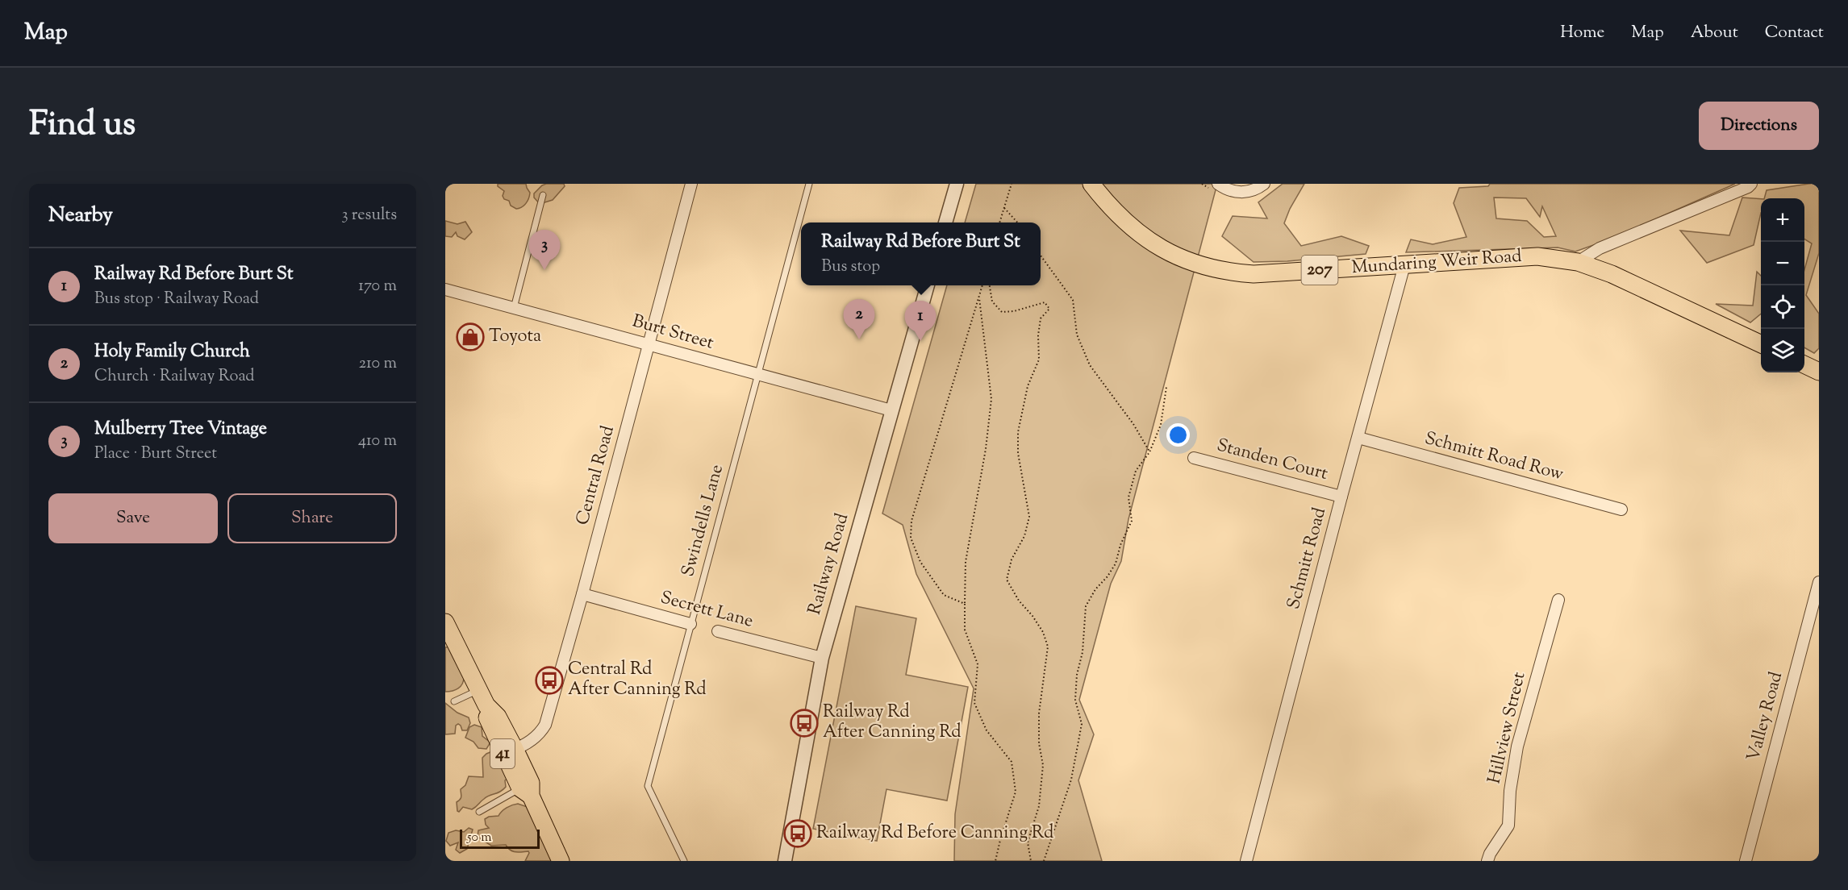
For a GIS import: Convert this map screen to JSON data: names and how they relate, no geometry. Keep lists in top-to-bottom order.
{
  "streets": {
    "main road": ["Mundaring Weir Road", "207", "41"],
    "street": [
      "Burt Street",
      "Schmitt Road Row",
      "Standen Court",
      "Central Road",
      "Schmitt Road",
      "Railway Road",
      "Secrett Lane",
      "Valley Road",
      "Hillview Street"
    ],
    "lane": ["Swindells Lane"]
  },
  "crossings": [
    ["Mundaring Weir Road", "Schmitt Road"],
    ["Burt Street", "Central Road"],
    ["Burt Street", "Swindells Lane"],
    ["Burt Street", "Railway Road"],
    ["Schmitt Road Row", "Schmitt Road"],
    ["Standen Court", "Schmitt Road"],
    ["Central Road", "Secrett Lane"],
    ["Central Road", "41"],
    ["Swindells Lane", "Secrett Lane"],
    ["Railway Road", "Secrett Lane"]
  ],
  "places": {
    "shop": ["Toyota"],
    "bus stop": ["Central Rd After Canning Rd", "Railway Rd After Canning Rd", "Railway Rd Before Canning Rd"]
  },
  "scale_bar": "50 m",
  "page": {
    "header": "Map",
    "nav": [
      "Home",
      "Map",
      "About",
      "Contact"
    ],
    "title": "Find us",
    "buttons": [
      "Directions",
      ["Save", "Share"]
    ],
    "heading": ["Nearby", "3 results"],
    "map_buttons": ["+", "−"],
    "popup": ["Railway Rd Before Burt St", "Bus stop"],
    "pins": ["3", "2", "1"],
    "list": [
      {
        "mark": "1",
        "name": "Railway Rd Before Burt St",
        "note": "Bus stop · Railway Road",
        "value": "170 m"
      },
      {
        "mark": "2",
        "name": "Holy Family Church",
        "note": "Church · Railway Road",
        "value": "210 m"
      },
      {
        "mark": "3",
        "name": "Mulberry Tree Vintage",
        "note": "Place · Burt Street",
        "value": "410 m"
      }
    ],
    "scale": "50 m"
  }
}
